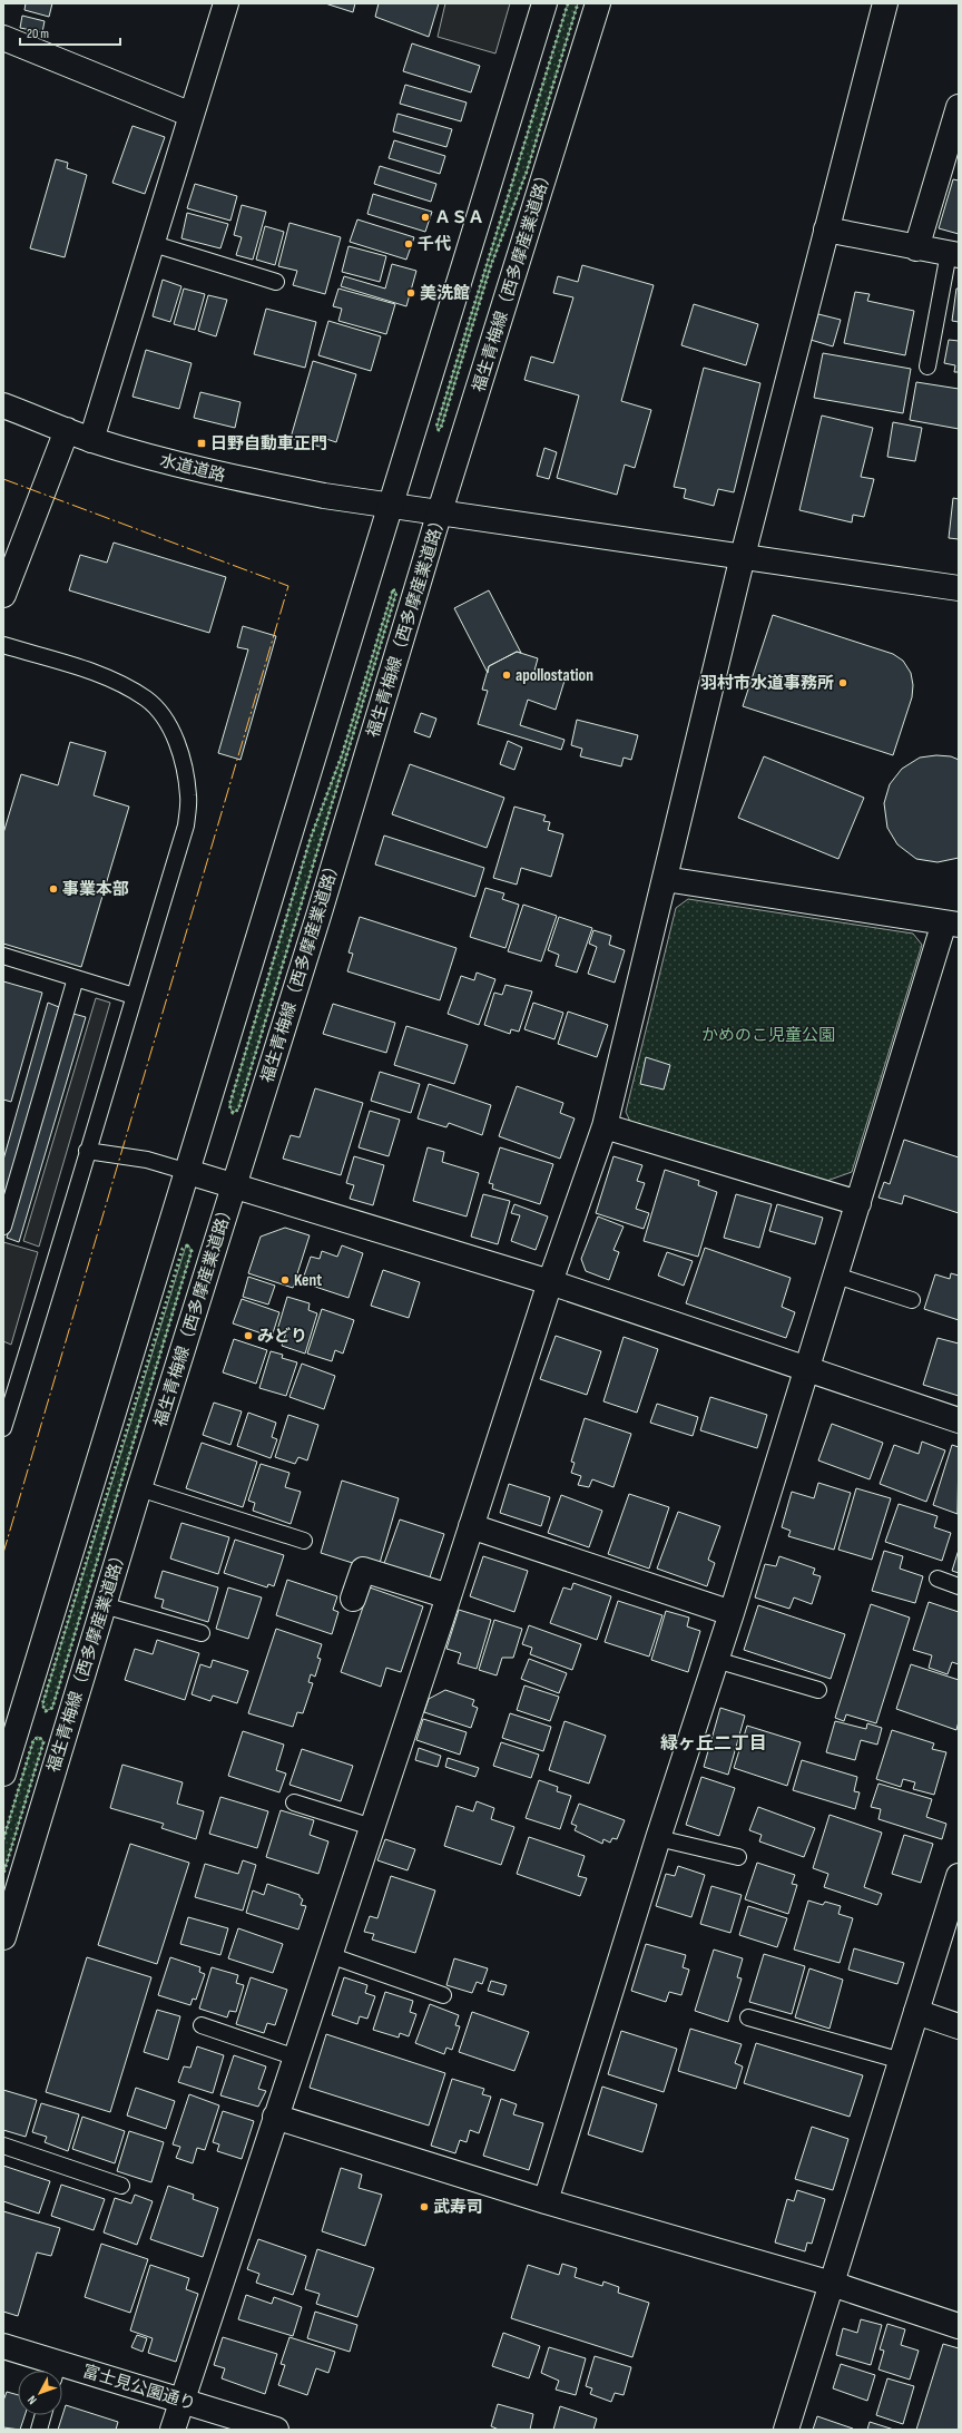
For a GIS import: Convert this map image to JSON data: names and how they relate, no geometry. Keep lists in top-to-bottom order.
{
  "streets": {
    "street": ["福生青梅線（西多摩産業道路）", "水道道路", "富士見公園通り"]
  },
  "crossings": [
    ["福生青梅線（西多摩産業道路）", "水道道路"]
  ],
  "districts": ["緑ヶ丘二丁目"],
  "parks": ["かめのこ児童公園"],
  "places": {
    "other": [
      "ＡＳＡ",
      "千代",
      "美洗館",
      "apollostation",
      "羽村市水道事務所",
      "事業本部",
      "Kent",
      "みどり",
      "武寿司"
    ],
    "transit": ["日野自動車正門"]
  },
  "scale_bar": "20 m",
  "north": "bottom left"
}
